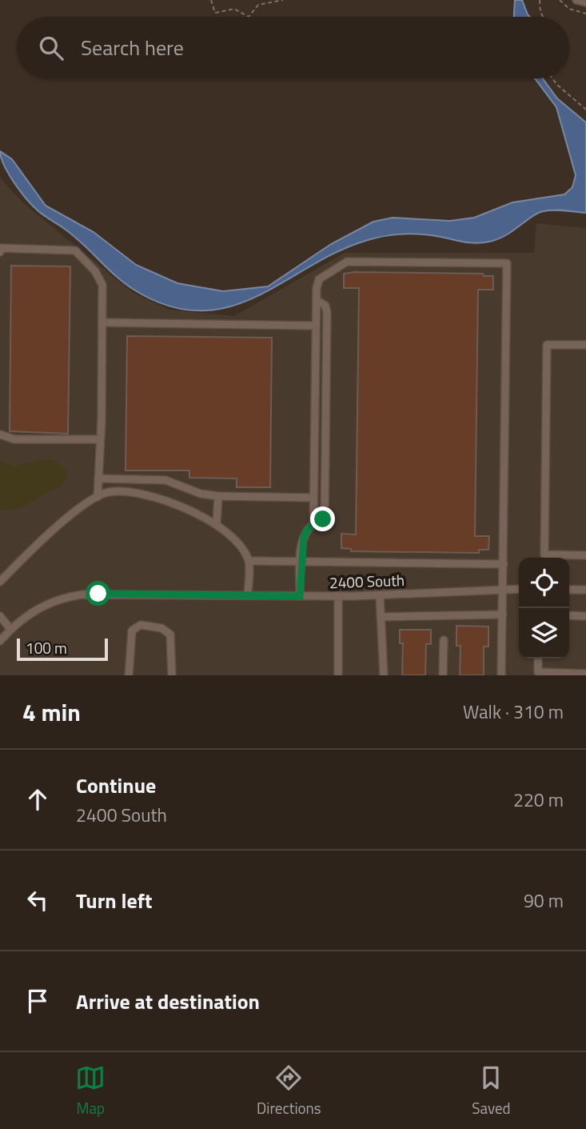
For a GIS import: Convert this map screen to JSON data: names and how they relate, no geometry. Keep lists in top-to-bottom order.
{
  "streets": {
    "street": ["2400 South"]
  },
  "scale_bar": "100 m",
  "page": {
    "search": "Search here",
    "scale": "100 m",
    "heading": ["4 min", "Walk · 310 m"],
    "list": [
      ["Continue", "2400 South", "220 m"],
      ["Turn left", "90 m"],
      "Arrive at destination"
    ],
    "nav": ["Map", "Directions", "Saved"]
  }
}
